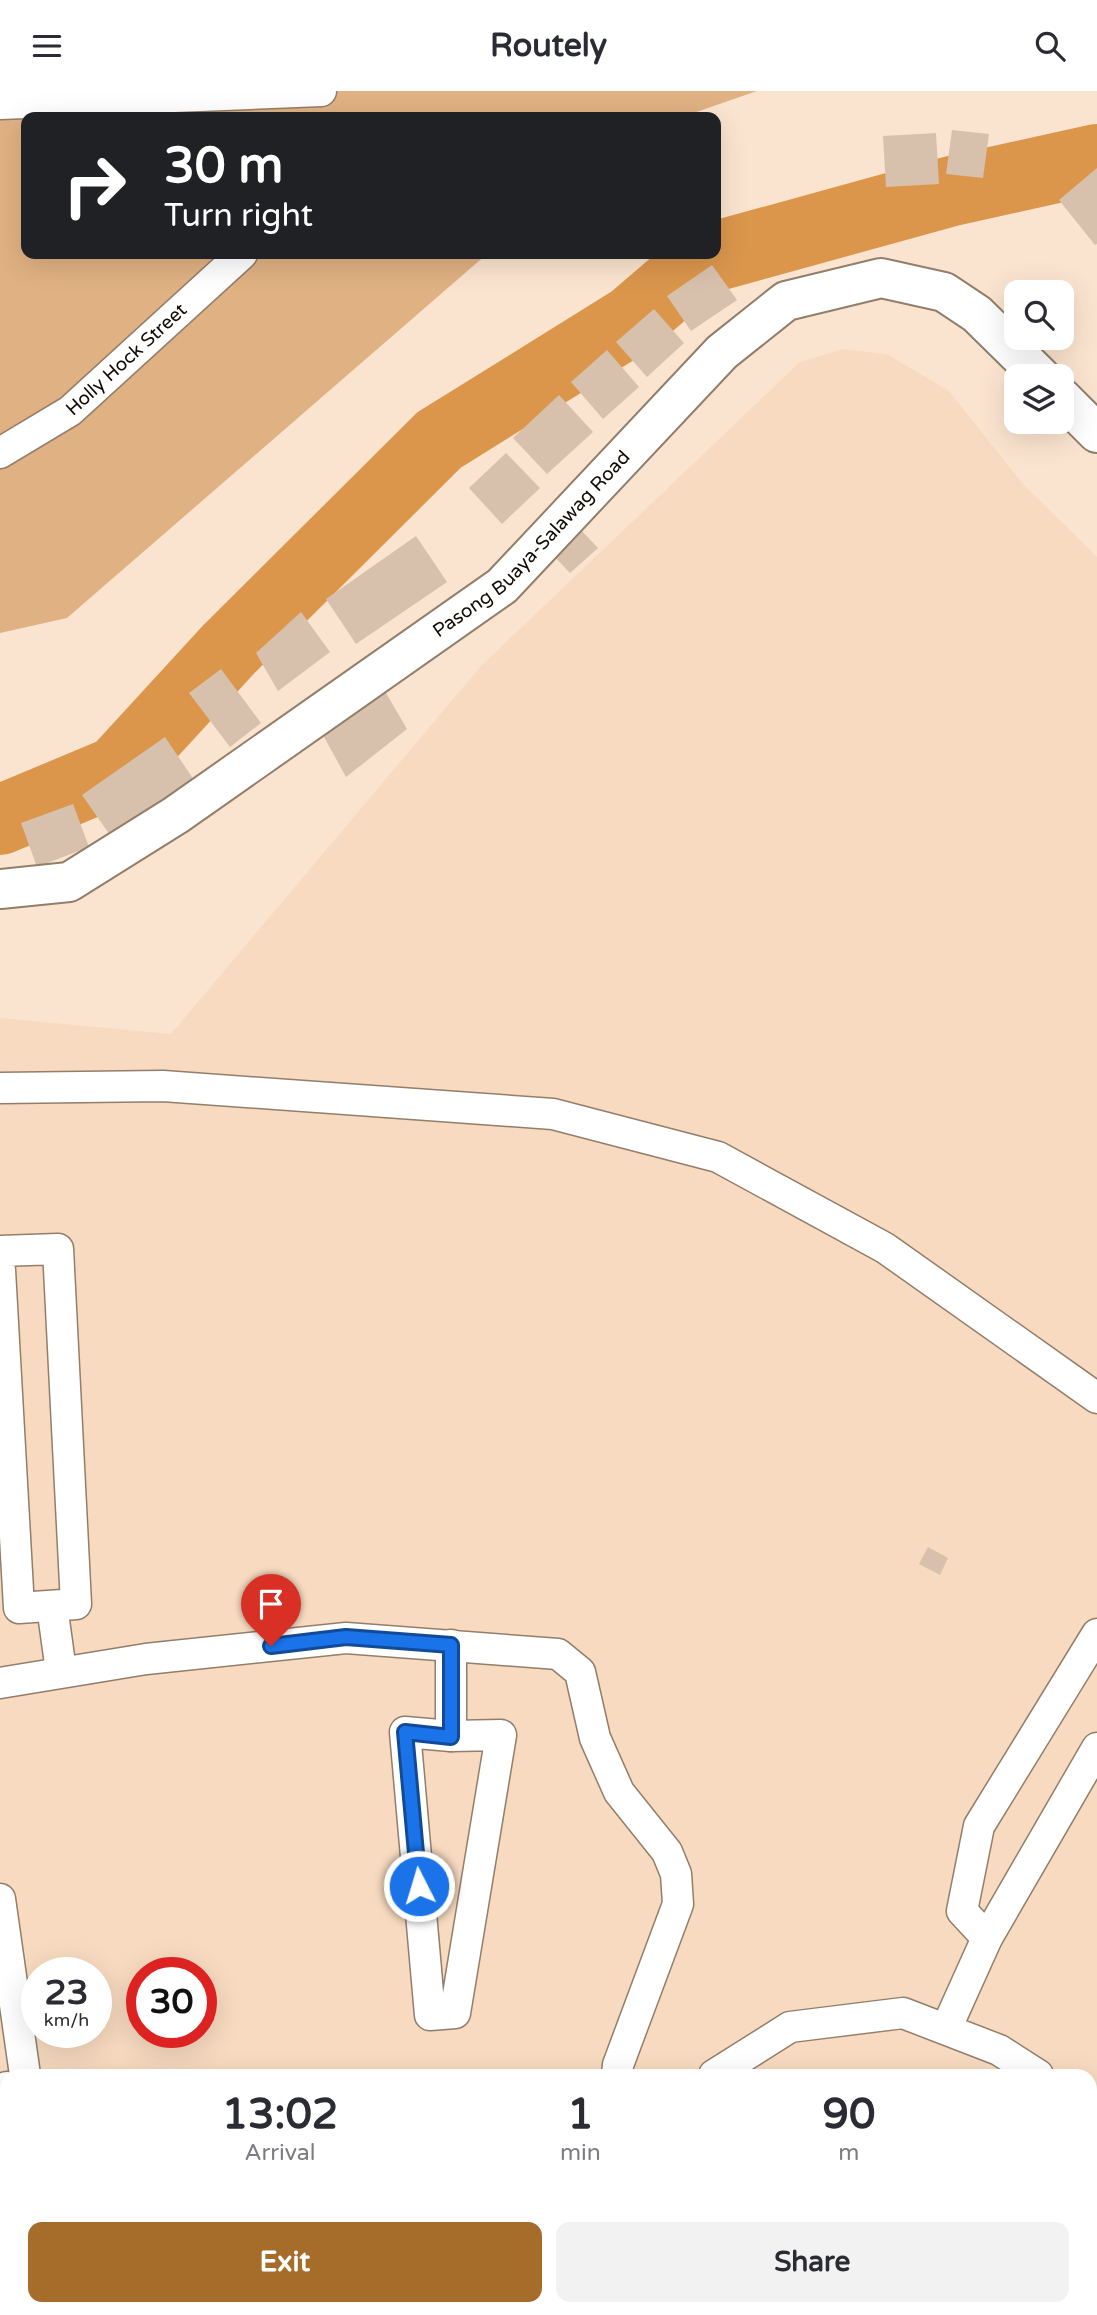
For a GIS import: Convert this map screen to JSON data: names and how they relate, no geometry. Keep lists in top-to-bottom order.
{
  "streets": {
    "street": ["Holly Hock Street", "Pasong Buaya-Salawag Road"]
  },
  "page": {
    "header": "Routely",
    "turn": ["30 m", "Turn right"],
    "speed": "23 km/h",
    "limit": "30",
    "eta": [
      "13:02",
      "Arrival",
      "1",
      "min",
      "90",
      "m"
    ],
    "buttons": ["Exit", "Share"]
  }
}
